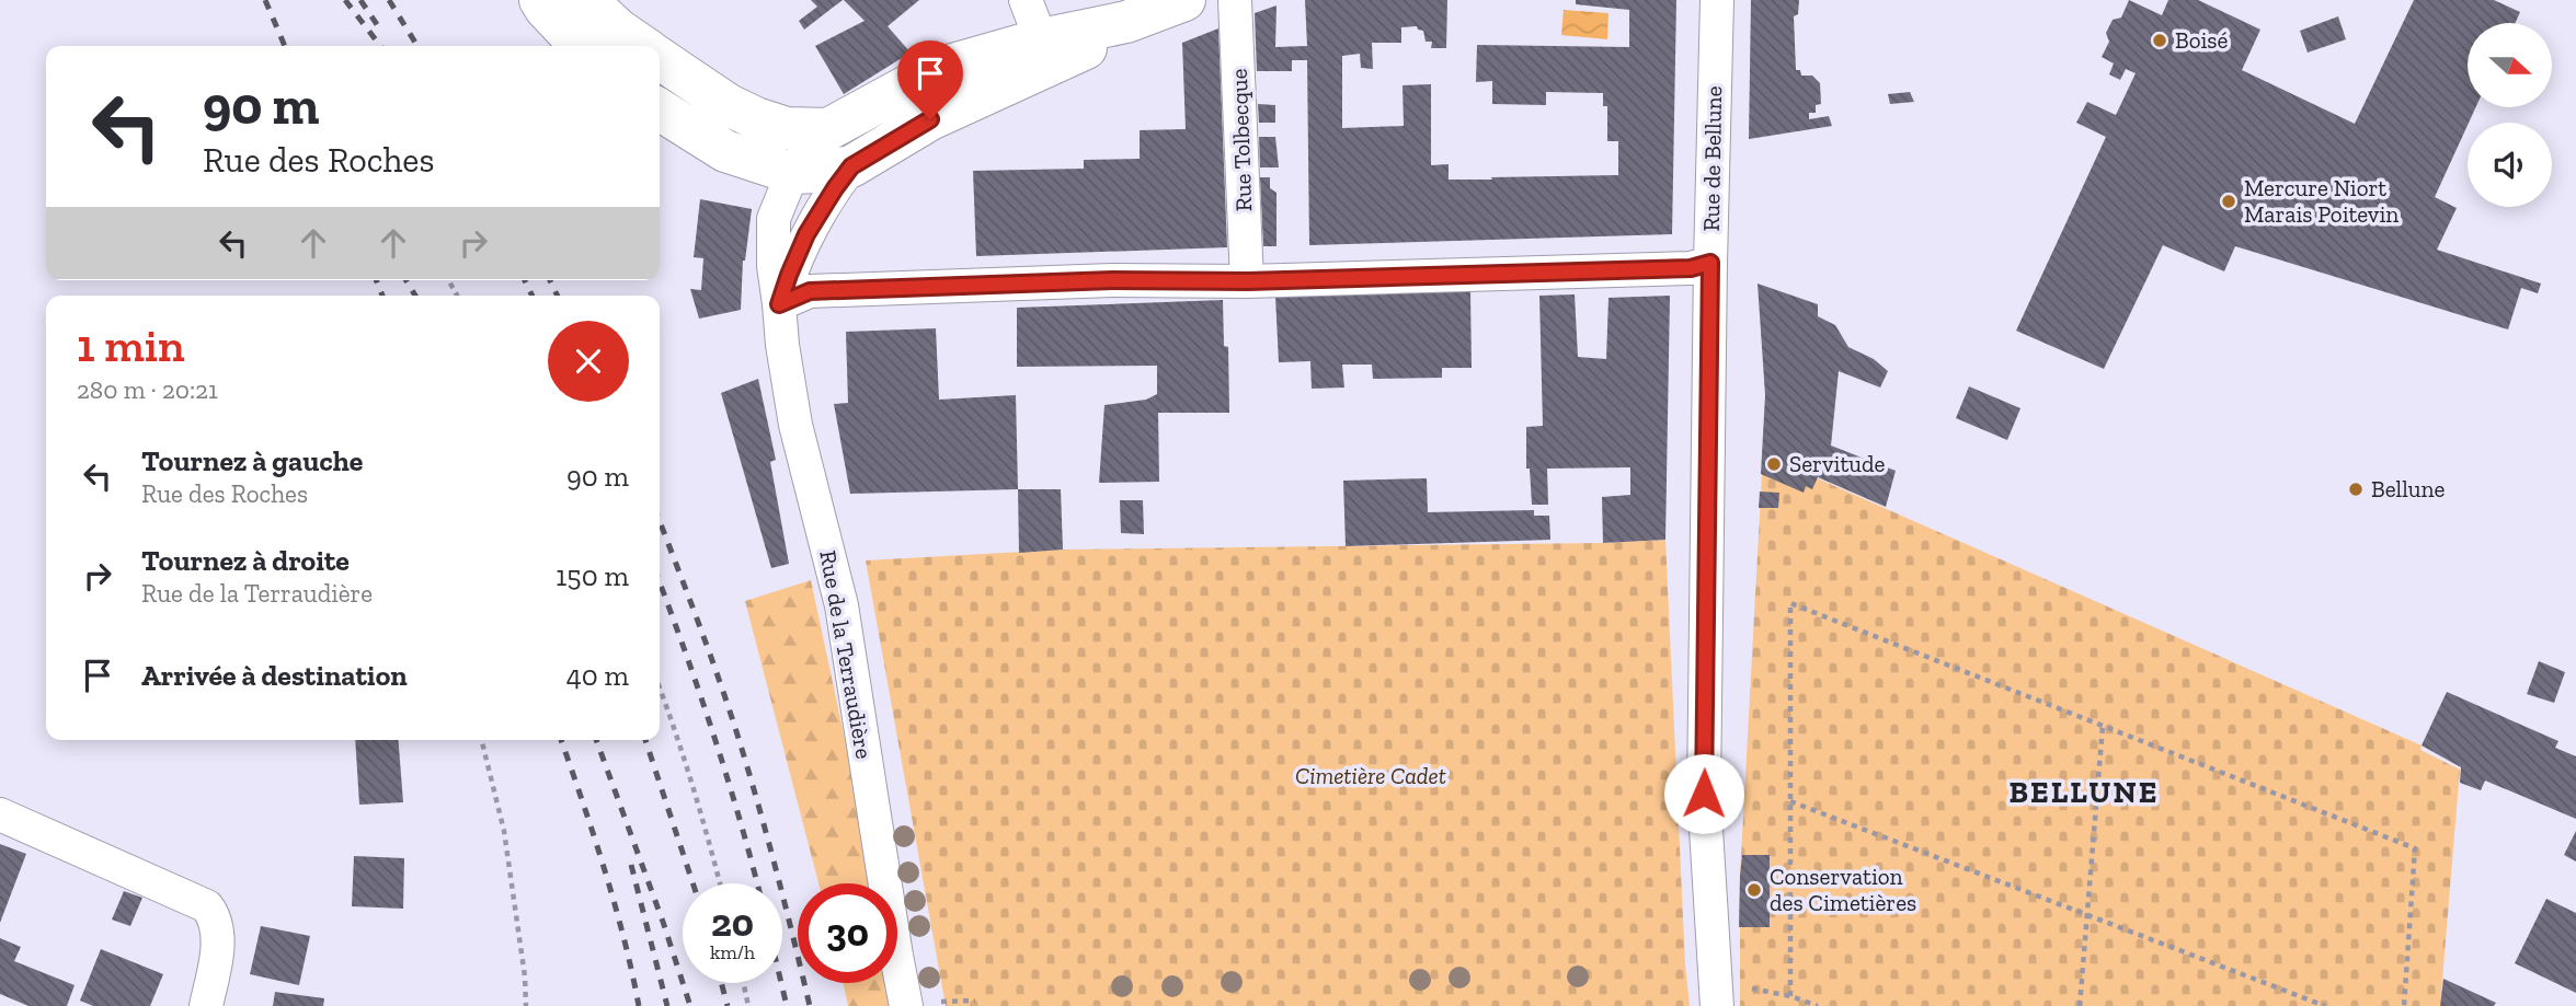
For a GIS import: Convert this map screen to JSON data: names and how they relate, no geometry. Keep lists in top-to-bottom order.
{
  "streets": {
    "main road": ["Rue de la Terraudière"],
    "street": ["Rue Tolbecque", "Rue de Bellune"]
  },
  "districts": ["BELLUNE"],
  "parks": ["Cimetière Cadet"],
  "places": [
    "Boisé",
    "Mercure Niort Marais Poitevin",
    "Servitude",
    "Bellune",
    "Conservation des Cimetières"
  ],
  "north": "right",
  "page": {
    "turn": ["90 m", "Rue des Roches"],
    "heading": ["1 min", "280 m · 20:21"],
    "list": [
      {
        "name": "Tournez à gauche",
        "note": "Rue des Roches",
        "value": "90 m"
      },
      {
        "name": "Tournez à droite",
        "note": "Rue de la Terraudière",
        "value": "150 m"
      },
      {
        "name": "Arrivée à destination",
        "value": "40 m"
      }
    ],
    "speed": "20 km/h",
    "limit": "30"
  }
}
